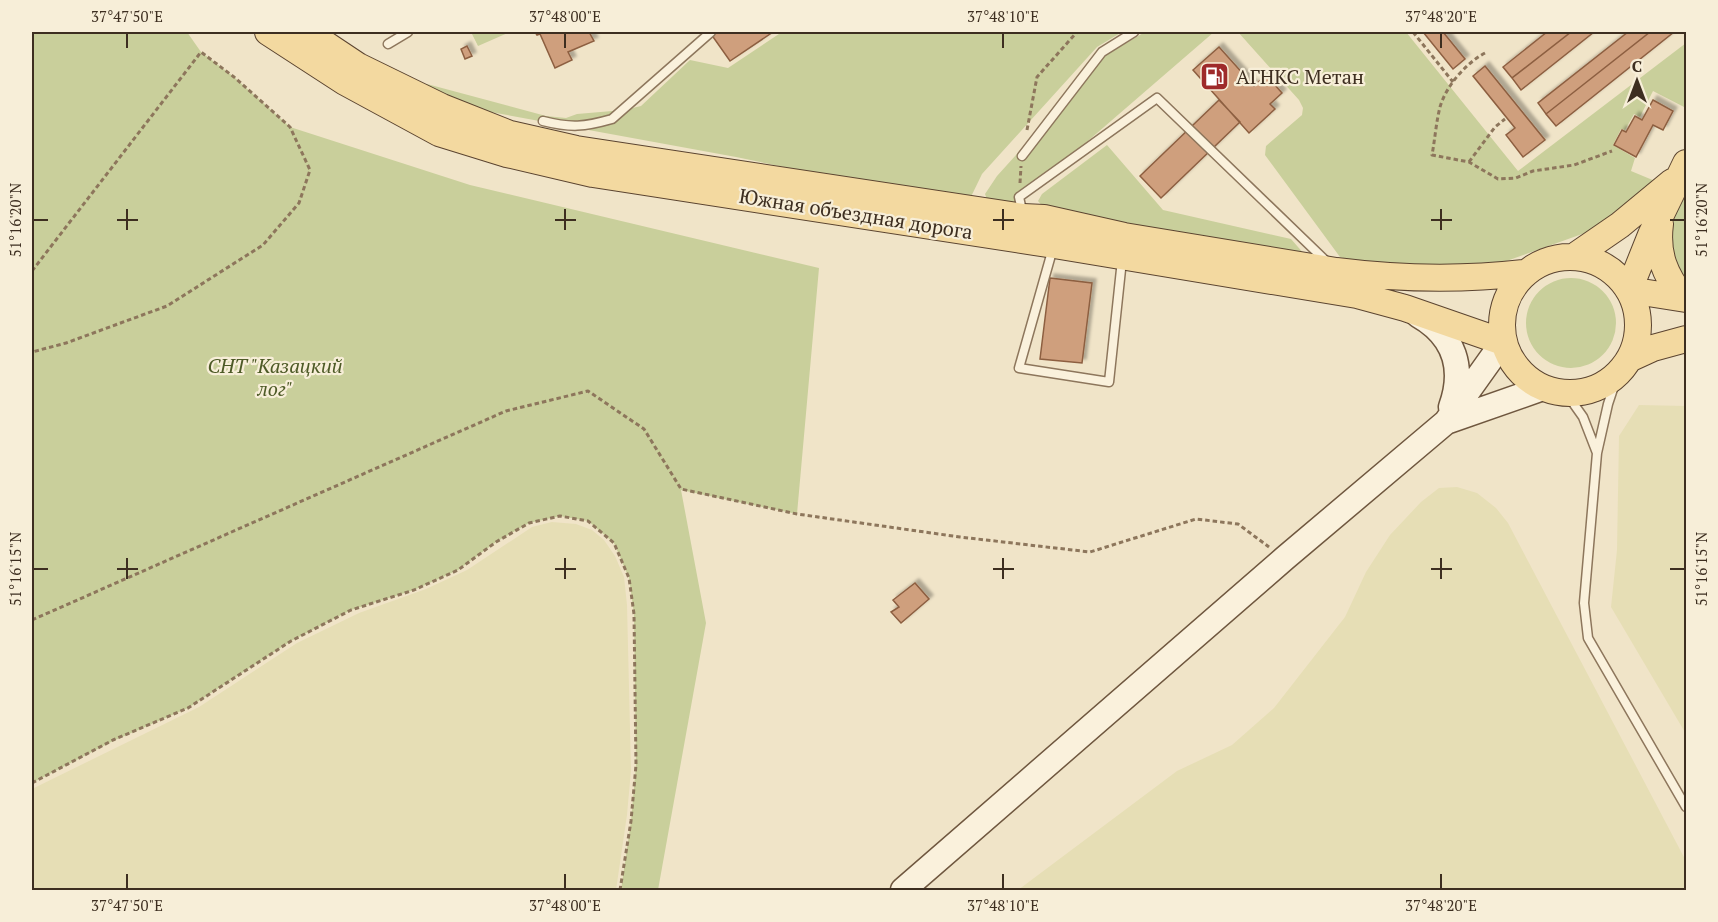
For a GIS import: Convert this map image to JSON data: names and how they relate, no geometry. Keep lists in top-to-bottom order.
{
  "streets": {
    "main road": ["Южная объездная дорога"]
  },
  "parks": ["СНТ \"Казацкий лог\""],
  "places": {
    "fuel station": ["АГНКС Метан"]
  },
  "north": "top",
  "coordinates": [
    "37°47'50\"E",
    "37°48'00\"E",
    "37°48'10\"E",
    "37°48'20\"E",
    "51°16'20\"N",
    "51°16'15\"N"
  ]
}
